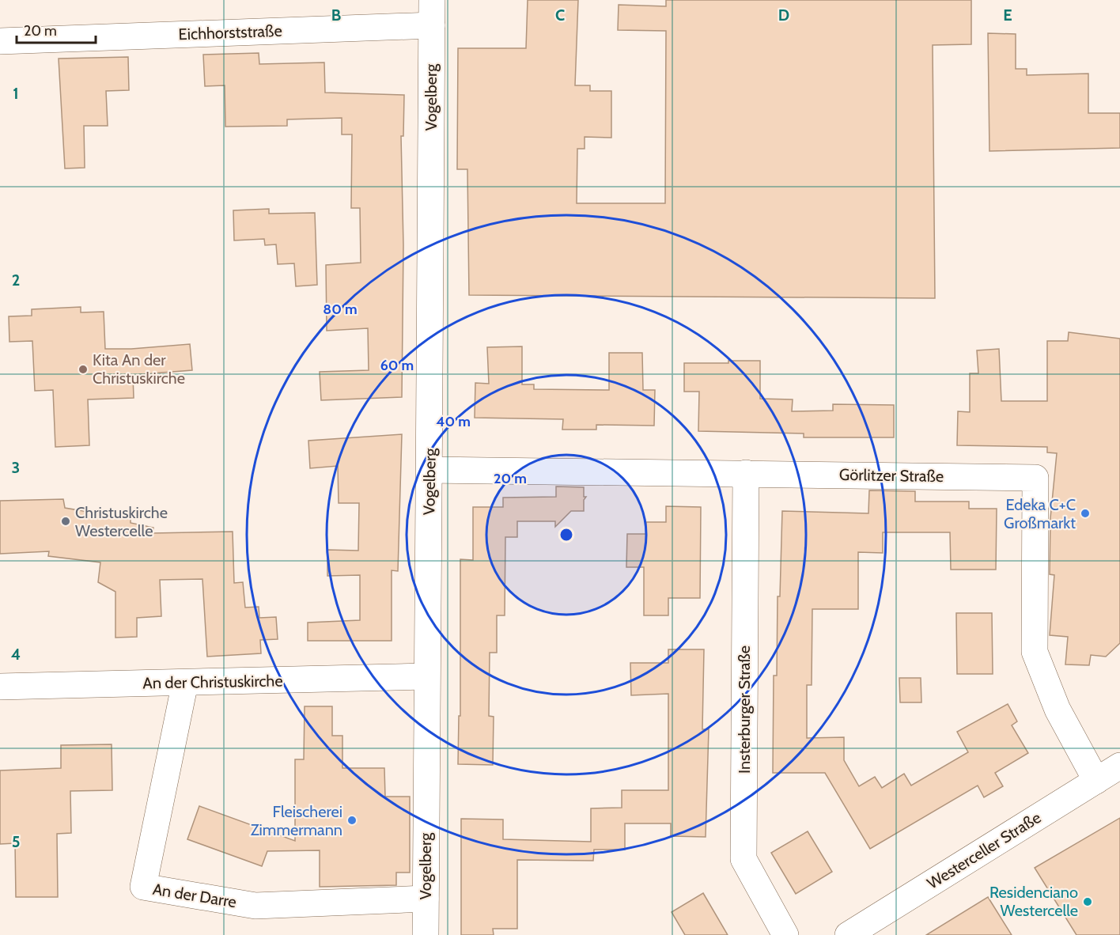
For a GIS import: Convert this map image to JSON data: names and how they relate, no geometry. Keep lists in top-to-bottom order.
{
  "streets": {
    "street": [
      "Eichhorststraße",
      "Vogelberg",
      "Görlitzer Straße",
      "An der Christuskirche",
      "Insterburger Straße",
      "Westerceller Straße",
      "An der Darre"
    ]
  },
  "crossings": [
    ["Eichhorststraße", "Vogelberg"],
    ["Vogelberg", "Görlitzer Straße"],
    ["Vogelberg", "An der Christuskirche"],
    ["Vogelberg", "An der Darre"],
    ["Görlitzer Straße", "Insterburger Straße"],
    ["Görlitzer Straße", "Westerceller Straße"],
    ["An der Christuskirche", "An der Darre"]
  ],
  "places": [
    "Kita An der Christuskirche",
    "Edeka C+C Großmarkt",
    "Christuskirche Westercelle",
    "Fleischerei Zimmermann",
    "Residenciano Westercelle"
  ],
  "scale_bar": "20 m",
  "grid": {
    "columns": [
      "B",
      "C",
      "D",
      "E"
    ],
    "rows": [
      "1",
      "2",
      "3",
      "4",
      "5"
    ]
  },
  "rings": [
    "80 m",
    "60 m",
    "40 m",
    "20 m"
  ]
}
